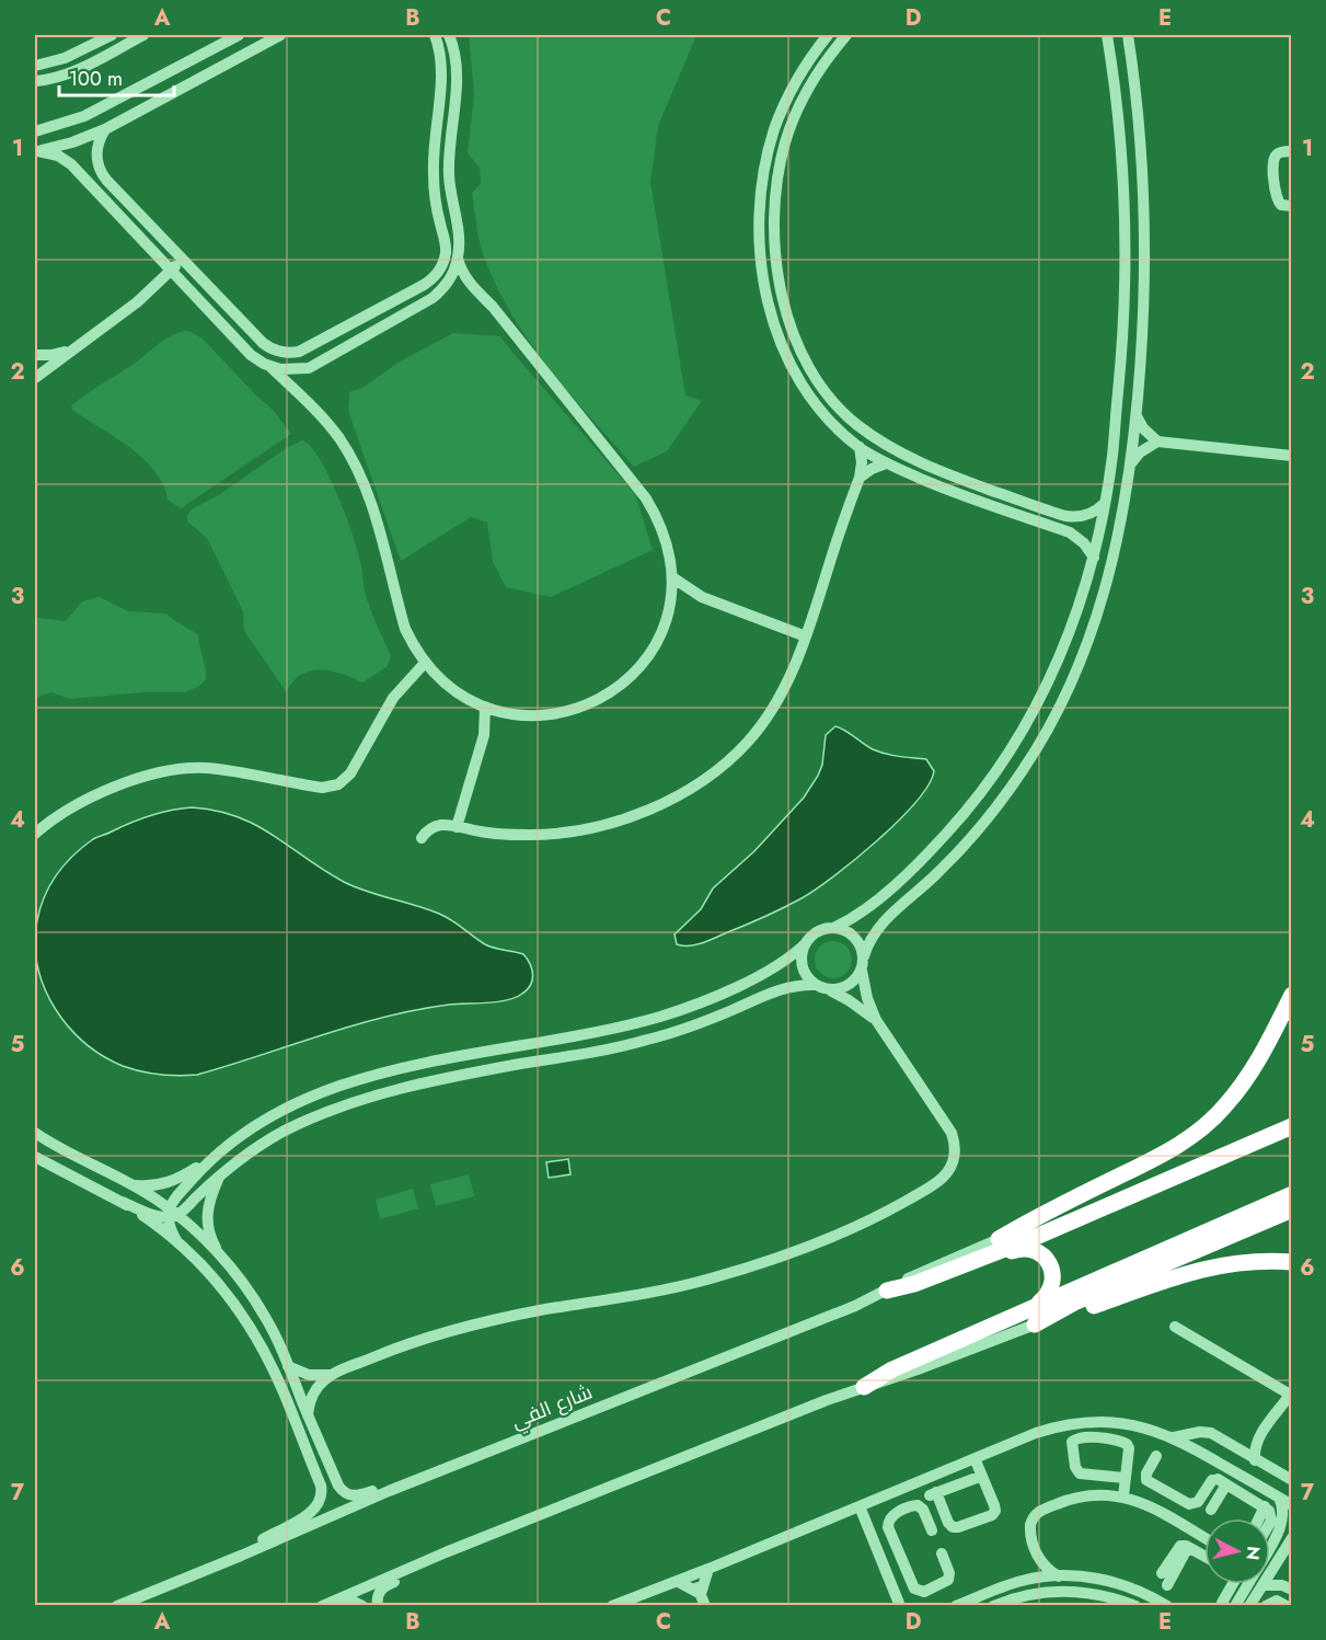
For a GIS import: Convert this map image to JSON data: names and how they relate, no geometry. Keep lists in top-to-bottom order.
{
  "streets": {
    "street": ["شارع الفي"]
  },
  "scale_bar": "100 m",
  "north": "right",
  "grid": {
    "columns": [
      "A",
      "B",
      "C",
      "D",
      "E"
    ],
    "rows": [
      "1",
      "2",
      "3",
      "4",
      "5",
      "6",
      "7"
    ]
  }
}
